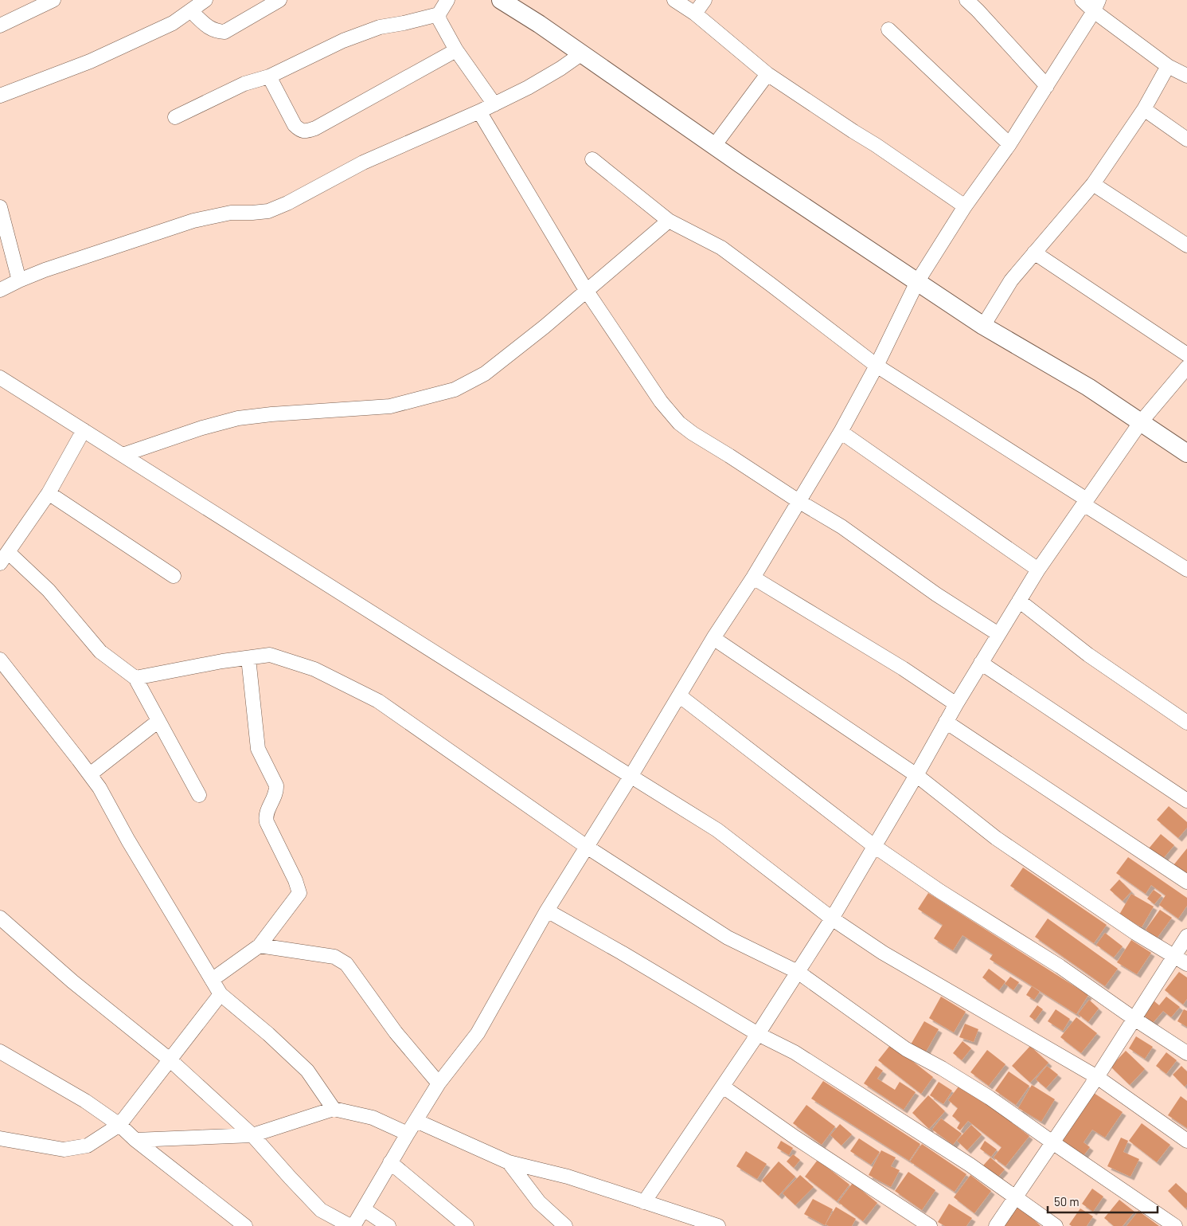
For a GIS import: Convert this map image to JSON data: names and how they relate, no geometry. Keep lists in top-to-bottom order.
{
  "scale_bar": "50 m"
}
